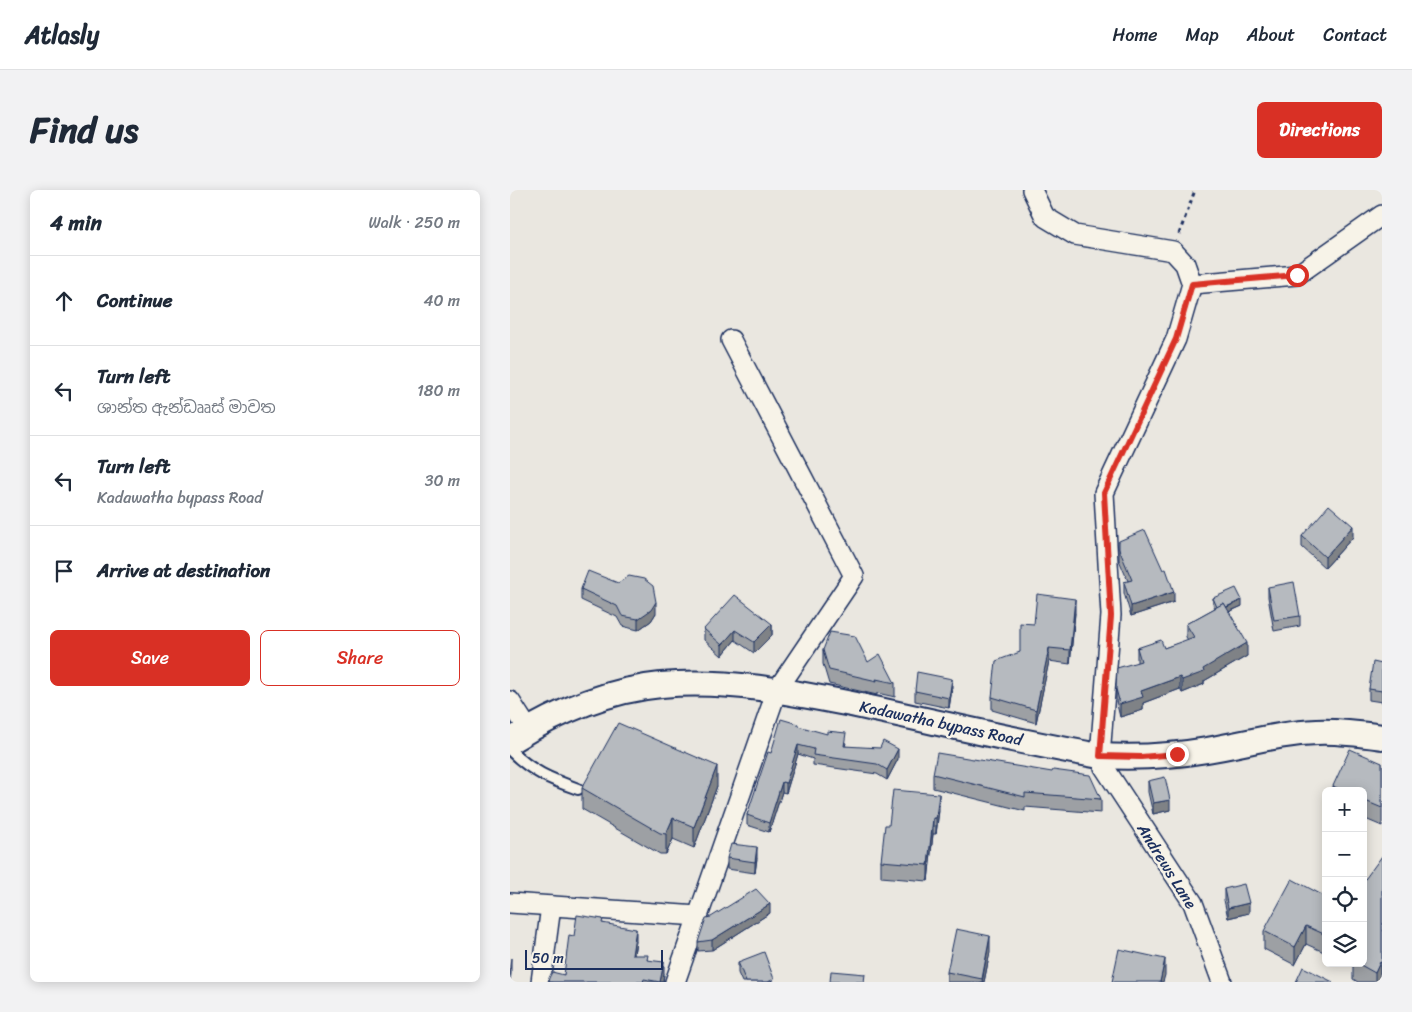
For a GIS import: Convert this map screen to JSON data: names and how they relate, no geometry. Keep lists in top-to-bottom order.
{
  "streets": {
    "street": ["Kadawatha bypass Road", "Andrews Lane"]
  },
  "crossings": [
    ["Kadawatha bypass Road", "Andrews Lane"]
  ],
  "scale_bar": "50 m",
  "page": {
    "header": "Atlasly",
    "nav": [
      "Home",
      "Map",
      "About",
      "Contact"
    ],
    "title": "Find us",
    "buttons": [
      "Directions",
      ["Save", "Share"]
    ],
    "heading": ["4 min", "Walk · 250 m"],
    "list": [
      ["Continue", "40 m"],
      ["Turn left", "ශාන්ත ඇන්ඩෘෘස් මාවත", "180 m"],
      ["Turn left", "Kadawatha bypass Road", "30 m"],
      "Arrive at destination"
    ],
    "map_buttons": ["+", "−"],
    "scale": "50 m"
  }
}
